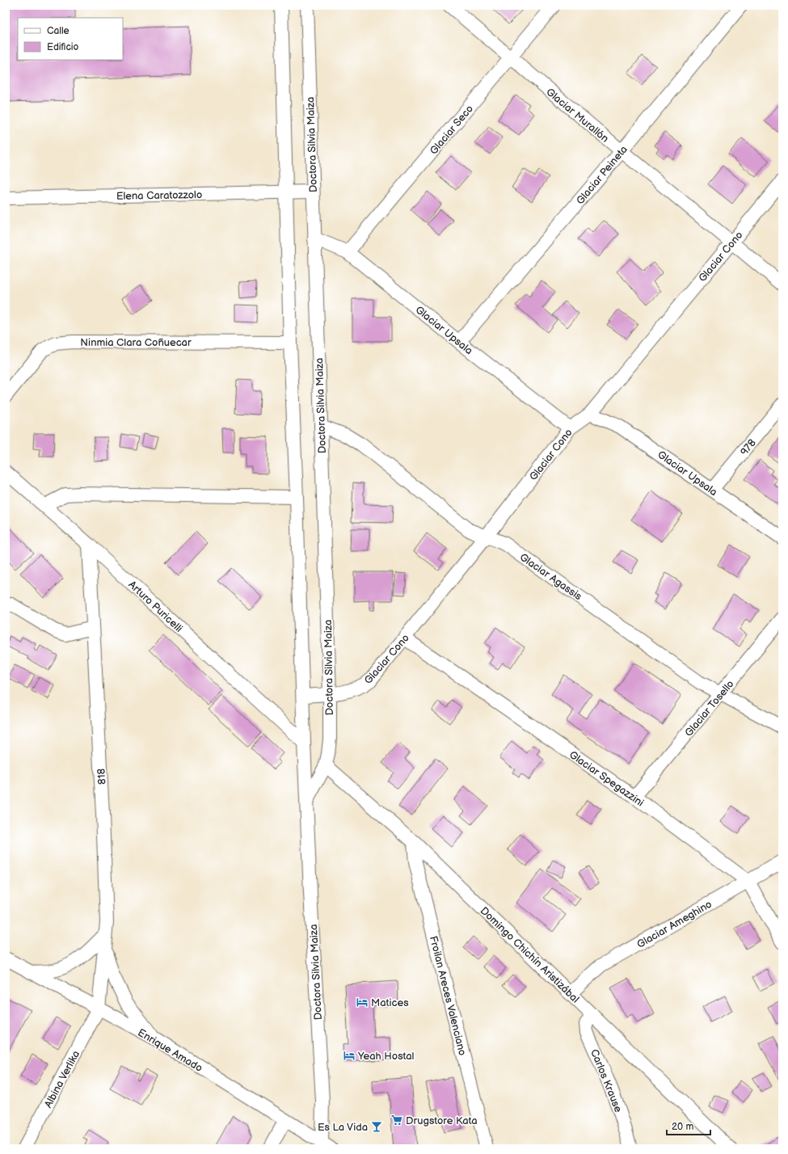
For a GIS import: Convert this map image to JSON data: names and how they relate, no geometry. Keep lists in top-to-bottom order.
{
  "streets": {
    "street": [
      "Glaciar Murallón",
      "Glaciar Seco",
      "Doctora Silvia Maiza",
      "Glaciar Peineta",
      "Elena Caratozzolo",
      "Glaciar Cono",
      "Glaciar Upsala",
      "Ninmia Clara Coñuecar",
      "978",
      "Glaciar Agassis",
      "Arturo Puricelli",
      "Glaciar Tosello",
      "818",
      "Glaciar Spegazzini",
      "Glaciar Ameghino",
      "Domingo Chichín Aristizábal",
      "Froilan Areces Valenciano",
      "Enrique Amado",
      "Albina Verlika",
      "Carlos Krause"
    ]
  },
  "crossings": [
    ["Glaciar Murallón", "Glaciar Seco"],
    ["Glaciar Murallón", "Glaciar Peineta"],
    ["Glaciar Murallón", "Glaciar Cono"],
    ["Glaciar Seco", "Glaciar Upsala"],
    ["Doctora Silvia Maiza", "Elena Caratozzolo"],
    ["Doctora Silvia Maiza", "Glaciar Cono"],
    ["Doctora Silvia Maiza", "Glaciar Upsala"],
    ["Doctora Silvia Maiza", "Ninmia Clara Coñuecar"],
    ["Doctora Silvia Maiza", "Glaciar Agassis"],
    ["Doctora Silvia Maiza", "Arturo Puricelli"],
    ["Doctora Silvia Maiza", "Domingo Chichín Aristizábal"],
    ["Doctora Silvia Maiza", "Enrique Amado"],
    ["Glaciar Peineta", "Glaciar Upsala"],
    ["Glaciar Cono", "Glaciar Upsala"],
    ["Glaciar Cono", "Glaciar Agassis"],
    ["Glaciar Cono", "Glaciar Spegazzini"],
    ["Glaciar Upsala", "978"],
    ["Glaciar Agassis", "Glaciar Tosello"],
    ["Arturo Puricelli", "818"],
    ["Glaciar Tosello", "Glaciar Spegazzini"],
    ["818", "Enrique Amado"],
    ["818", "Albina Verlika"],
    ["Glaciar Spegazzini", "Glaciar Ameghino"],
    ["Glaciar Ameghino", "Domingo Chichín Aristizábal"],
    ["Domingo Chichín Aristizábal", "Froilan Areces Valenciano"],
    ["Domingo Chichín Aristizábal", "Carlos Krause"],
    ["Enrique Amado", "Albina Verlika"]
  ],
  "places": {
    "hotel": ["Matices", "Yeah Hostal"],
    "supermarket": ["Drugstore Kata"],
    "bar": ["Es La Vida"]
  },
  "legend": ["Calle", "Edificio"],
  "scale_bar": "20 m"
}
